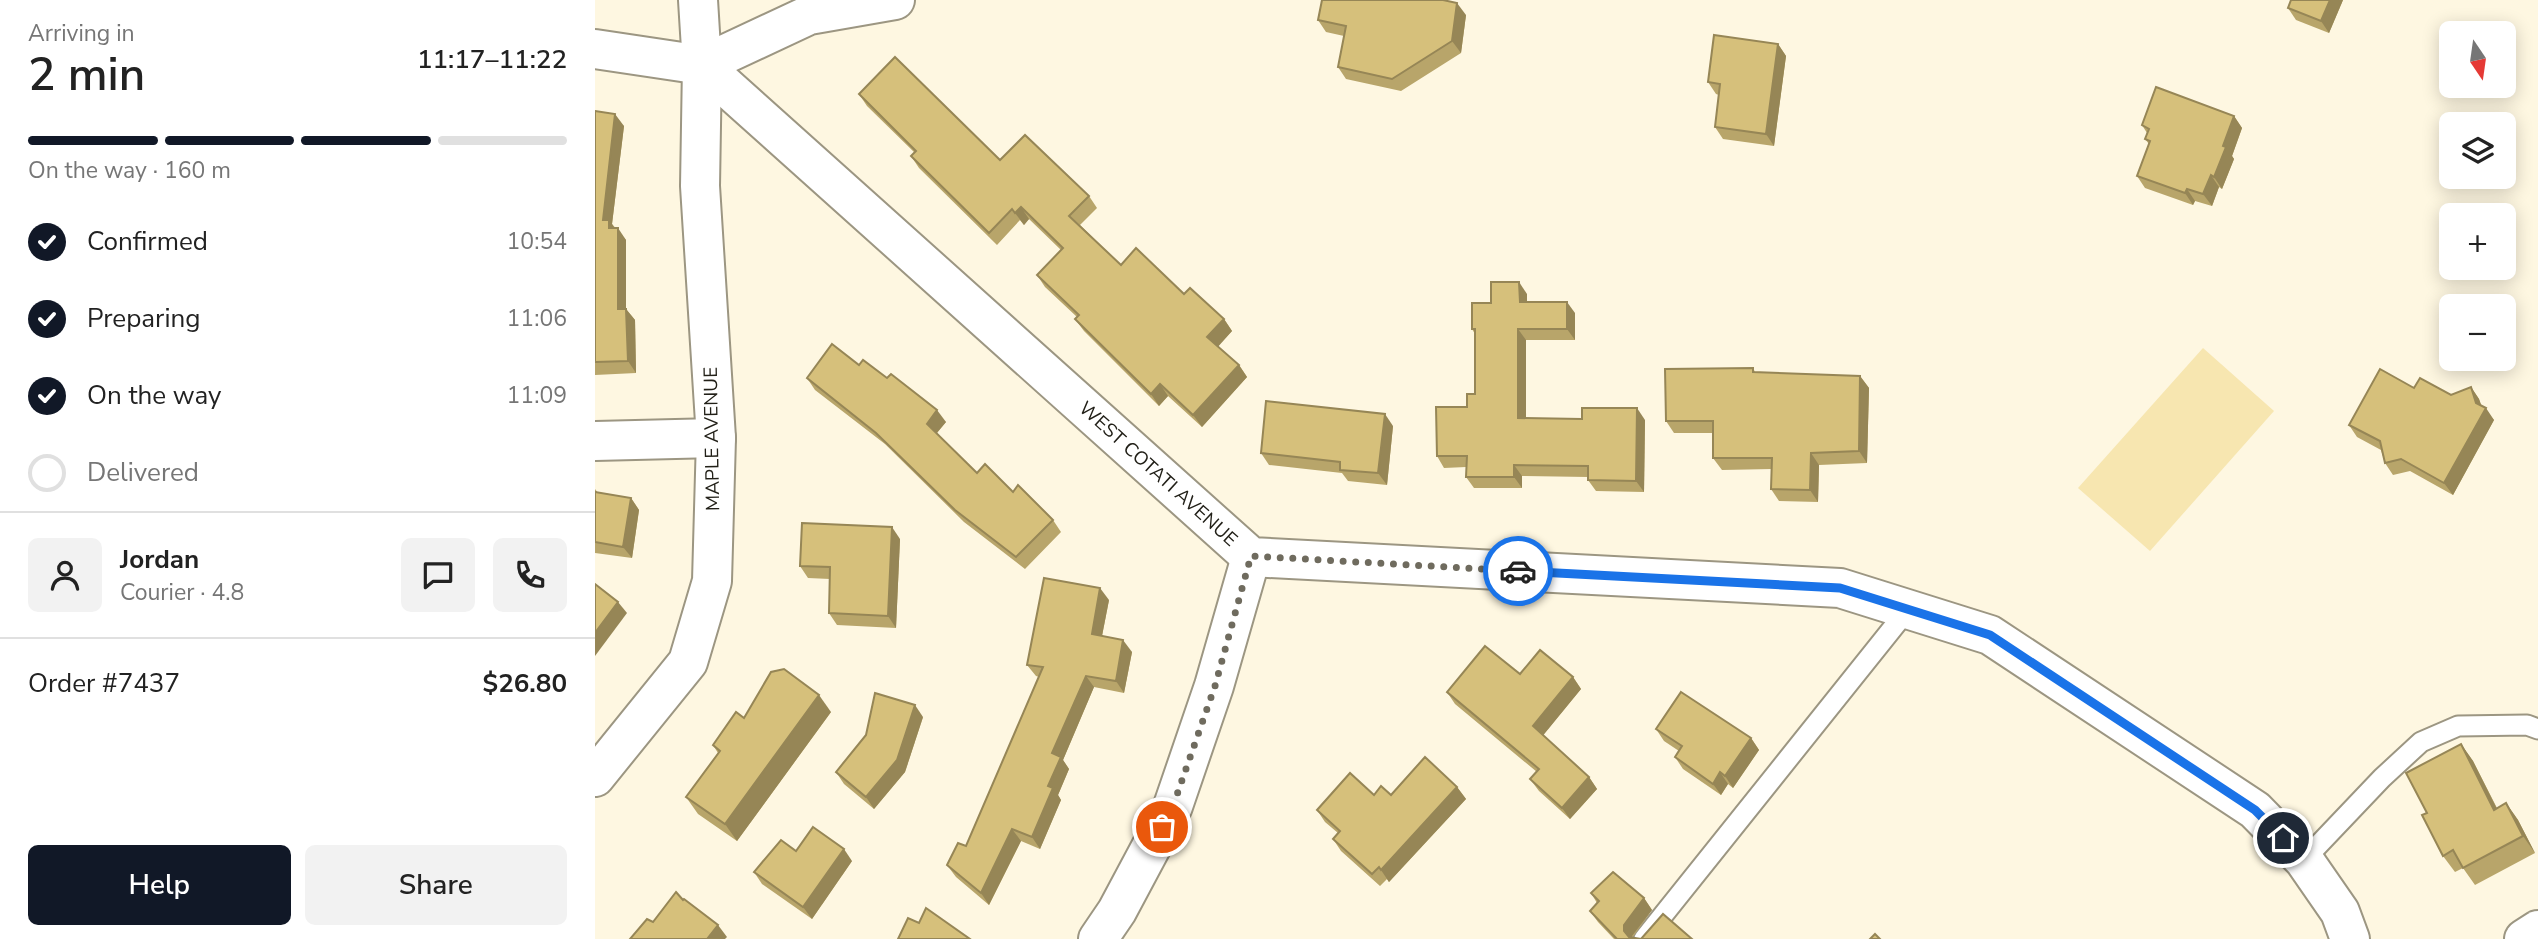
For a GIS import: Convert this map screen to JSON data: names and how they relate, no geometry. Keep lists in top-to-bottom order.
{
  "streets": {
    "street": ["MAPLE AVENUE", "WEST COTATI AVENUE"]
  },
  "crossings": [
    ["MAPLE AVENUE", "WEST COTATI AVENUE"]
  ],
  "north": "bottom",
  "page": {
    "heading": ["2 min", "Arriving in", "11:17–11:22"],
    "panel": [
      "Jordan",
      "Courier · 4.8",
      "Order #7437",
      "$26.80"
    ],
    "map_buttons": ["+", "−"],
    "bar": "On the way · 160 m",
    "list": [
      ["Confirmed", "10:54"],
      ["Preparing", "11:06"],
      ["On the way", "11:09"],
      "Delivered"
    ],
    "buttons": ["Help", "Share"]
  }
}
